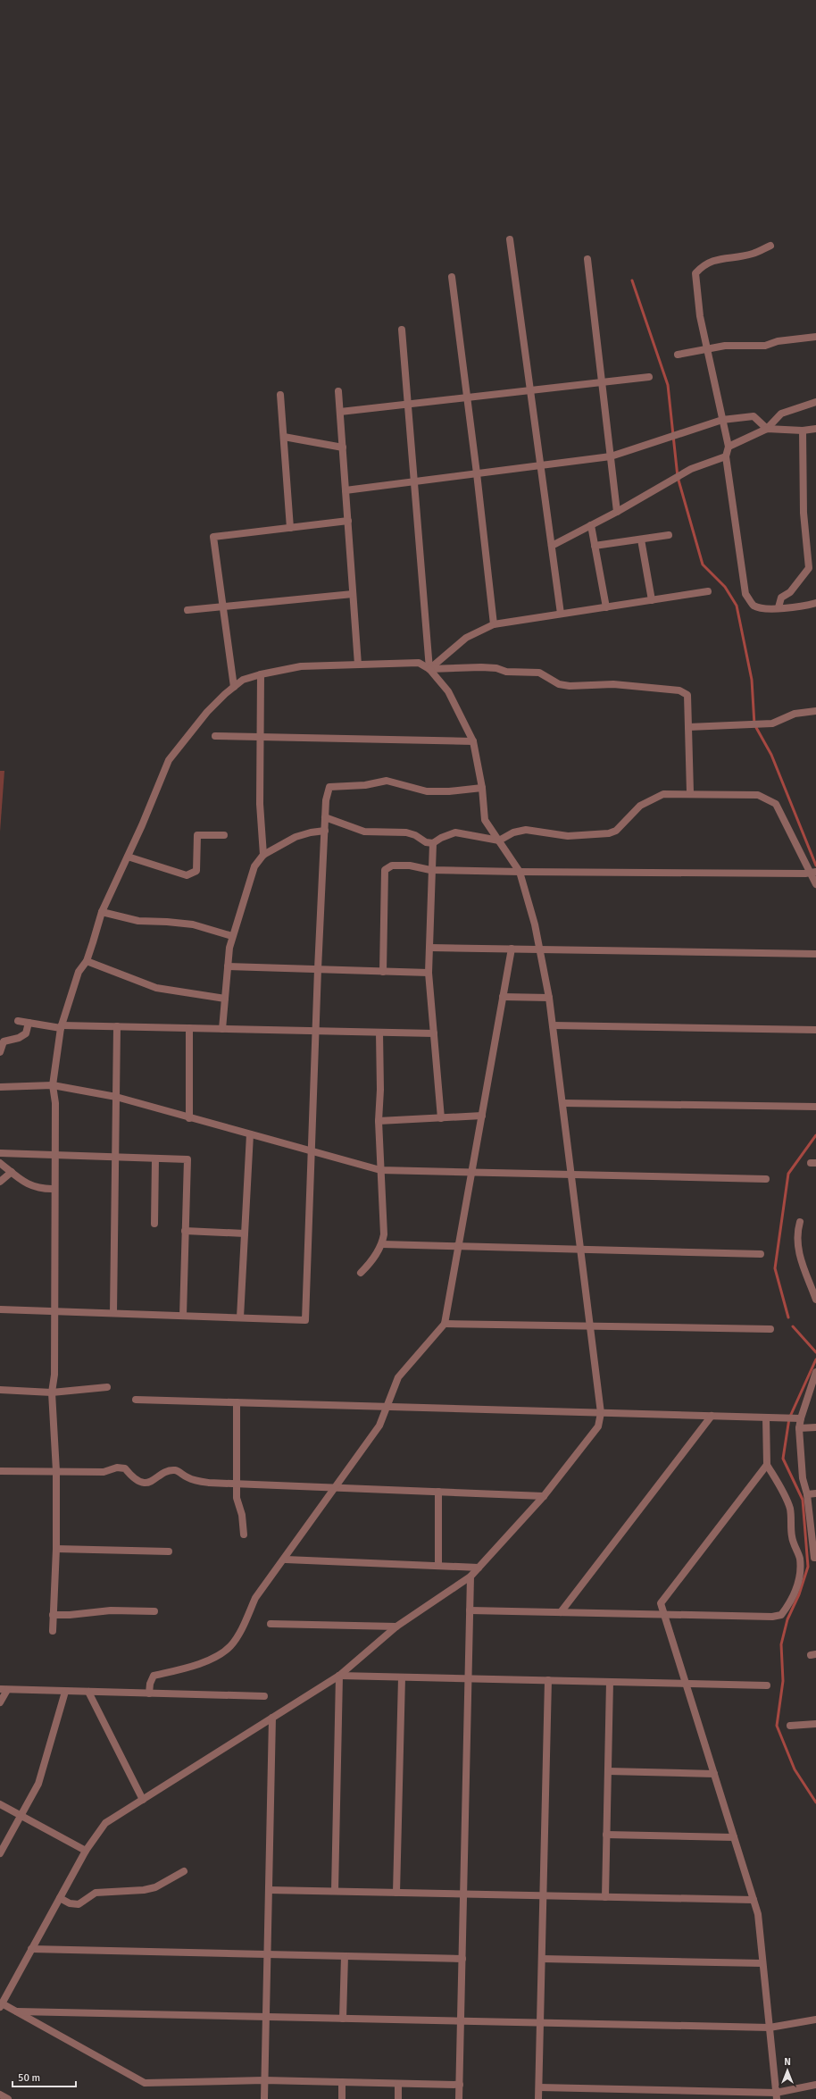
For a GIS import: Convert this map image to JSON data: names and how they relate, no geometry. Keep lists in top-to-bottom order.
{
  "scale_bar": "50 m",
  "north": "top"
}
